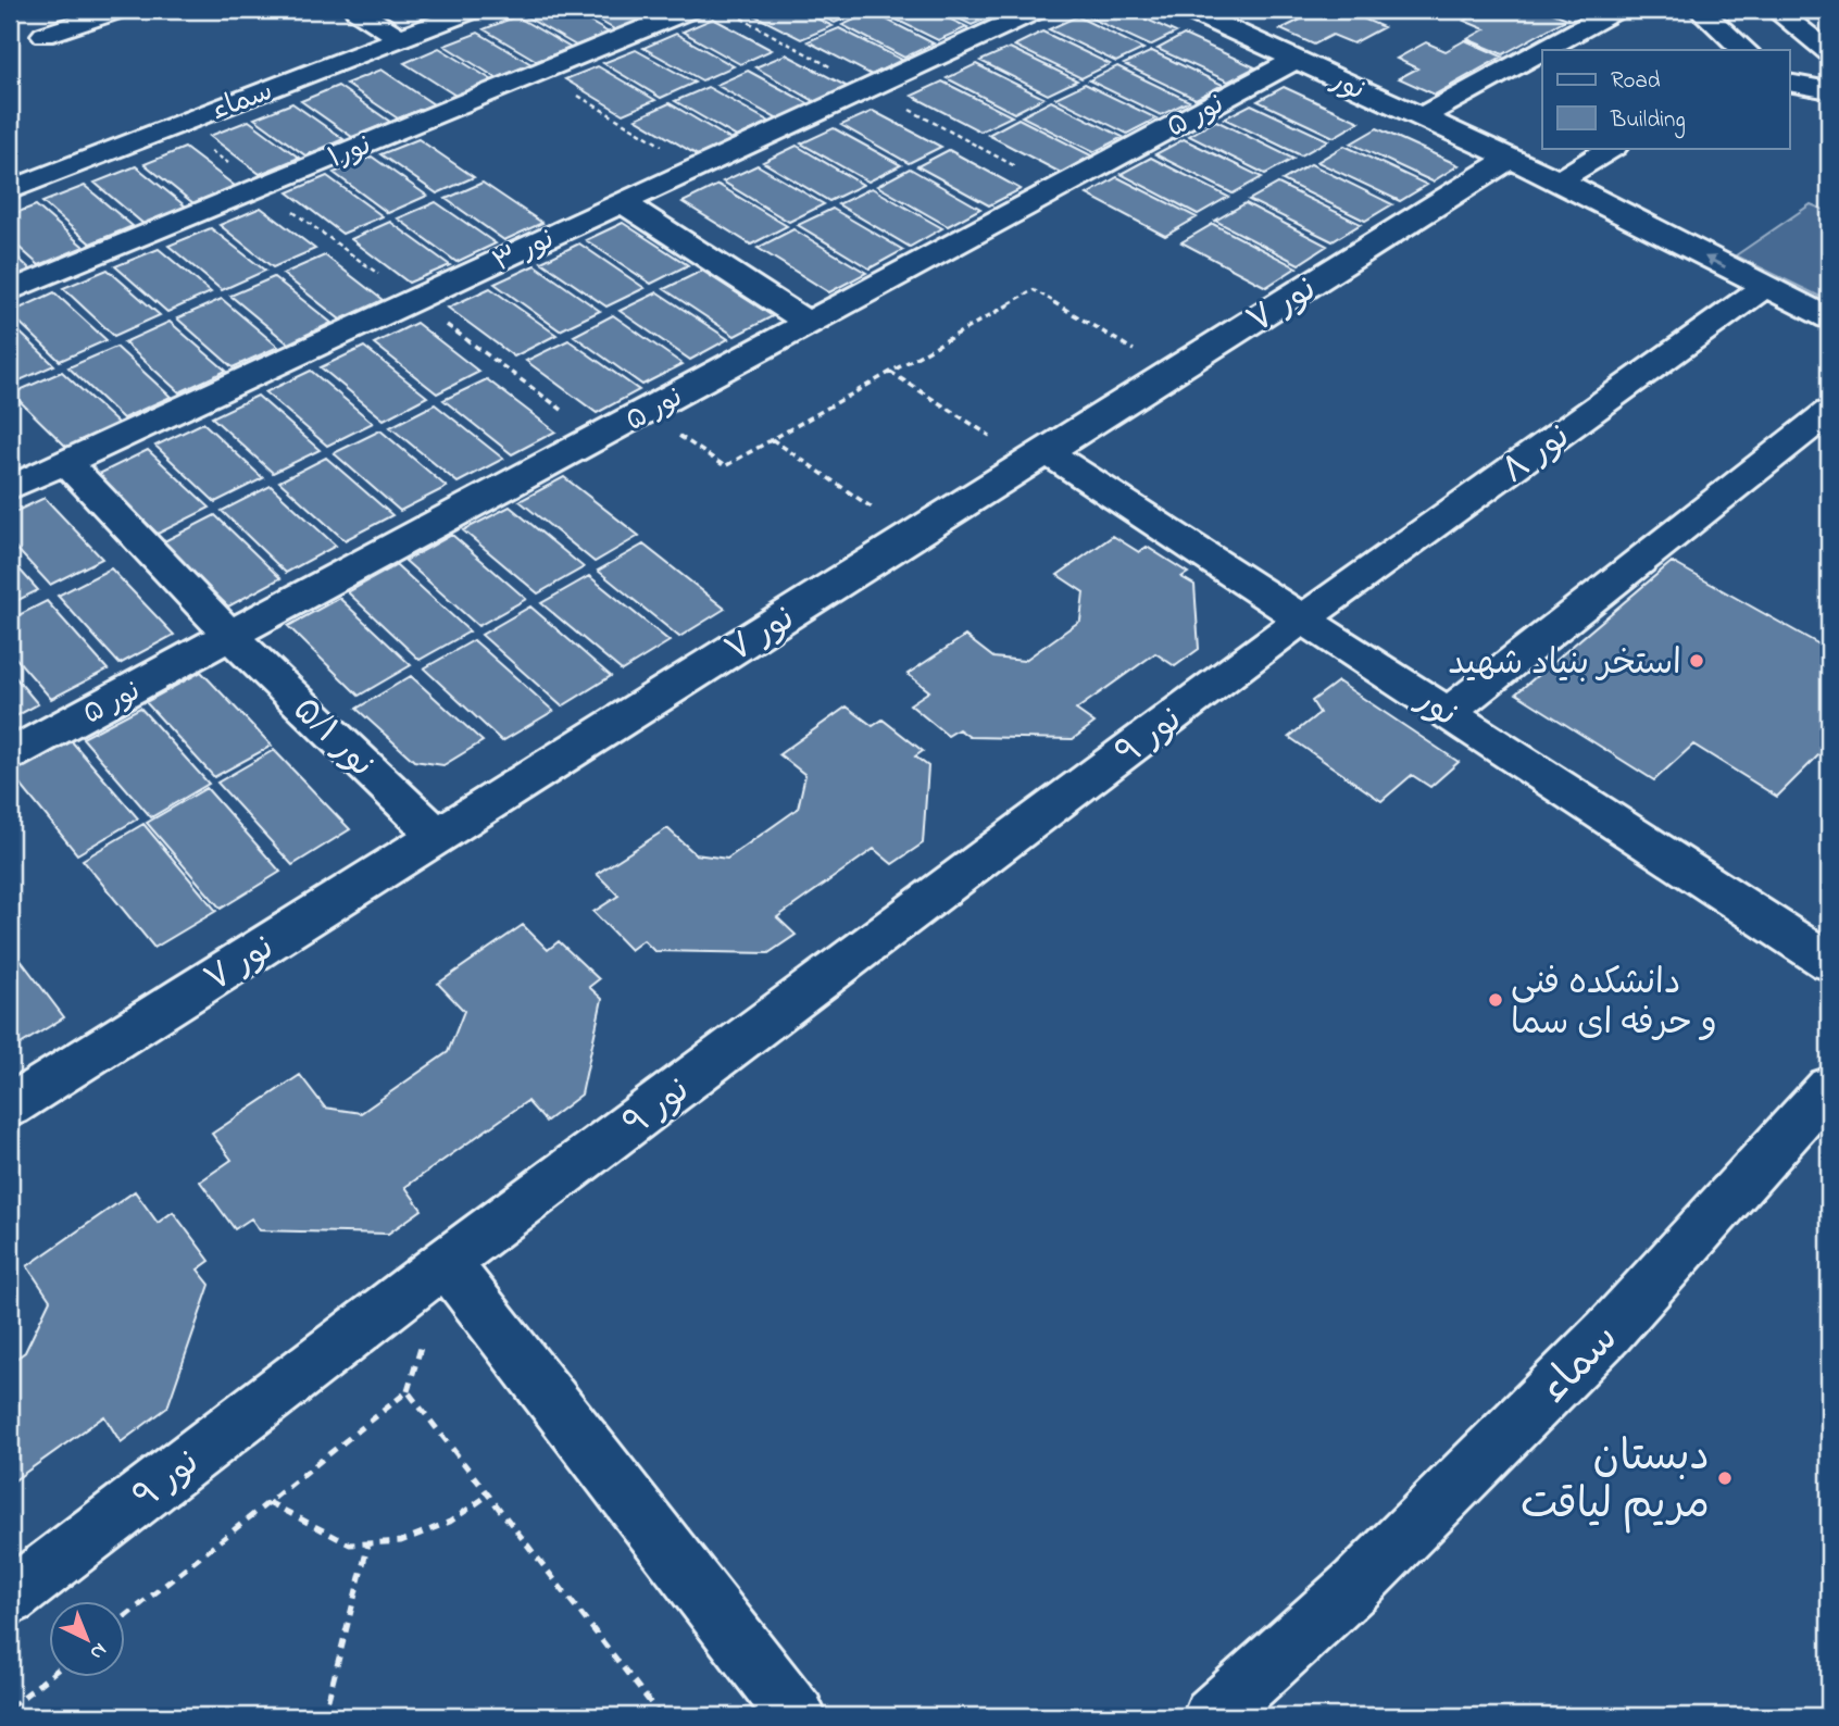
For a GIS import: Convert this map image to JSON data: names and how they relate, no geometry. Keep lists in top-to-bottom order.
{
  "streets": {
    "street": [
      "نور",
      "سماء",
      "نور ۵",
      "نور۱",
      "نور ۳",
      "نور ۷",
      "نور ۸",
      "نور ۹",
      "نور ۵/۱"
    ]
  },
  "crossings": [
    ["نور", "نور ۵"],
    ["نور", "نور ۷"],
    ["نور", "نور ۸"],
    ["نور", "نور ۹"],
    ["نور ۵", "نور ۵/۱"],
    ["نور ۳", "نور ۵/۱"],
    ["نور ۷", "نور ۵/۱"],
    ["نور ۸", "نور ۹"]
  ],
  "places": ["استخر بنیاد شهید", "دانشکده فنی و حرفه ای سما", "دبستان مریم لیاقت"],
  "legend": ["Road", "Building"],
  "north": "bottom right"
}
